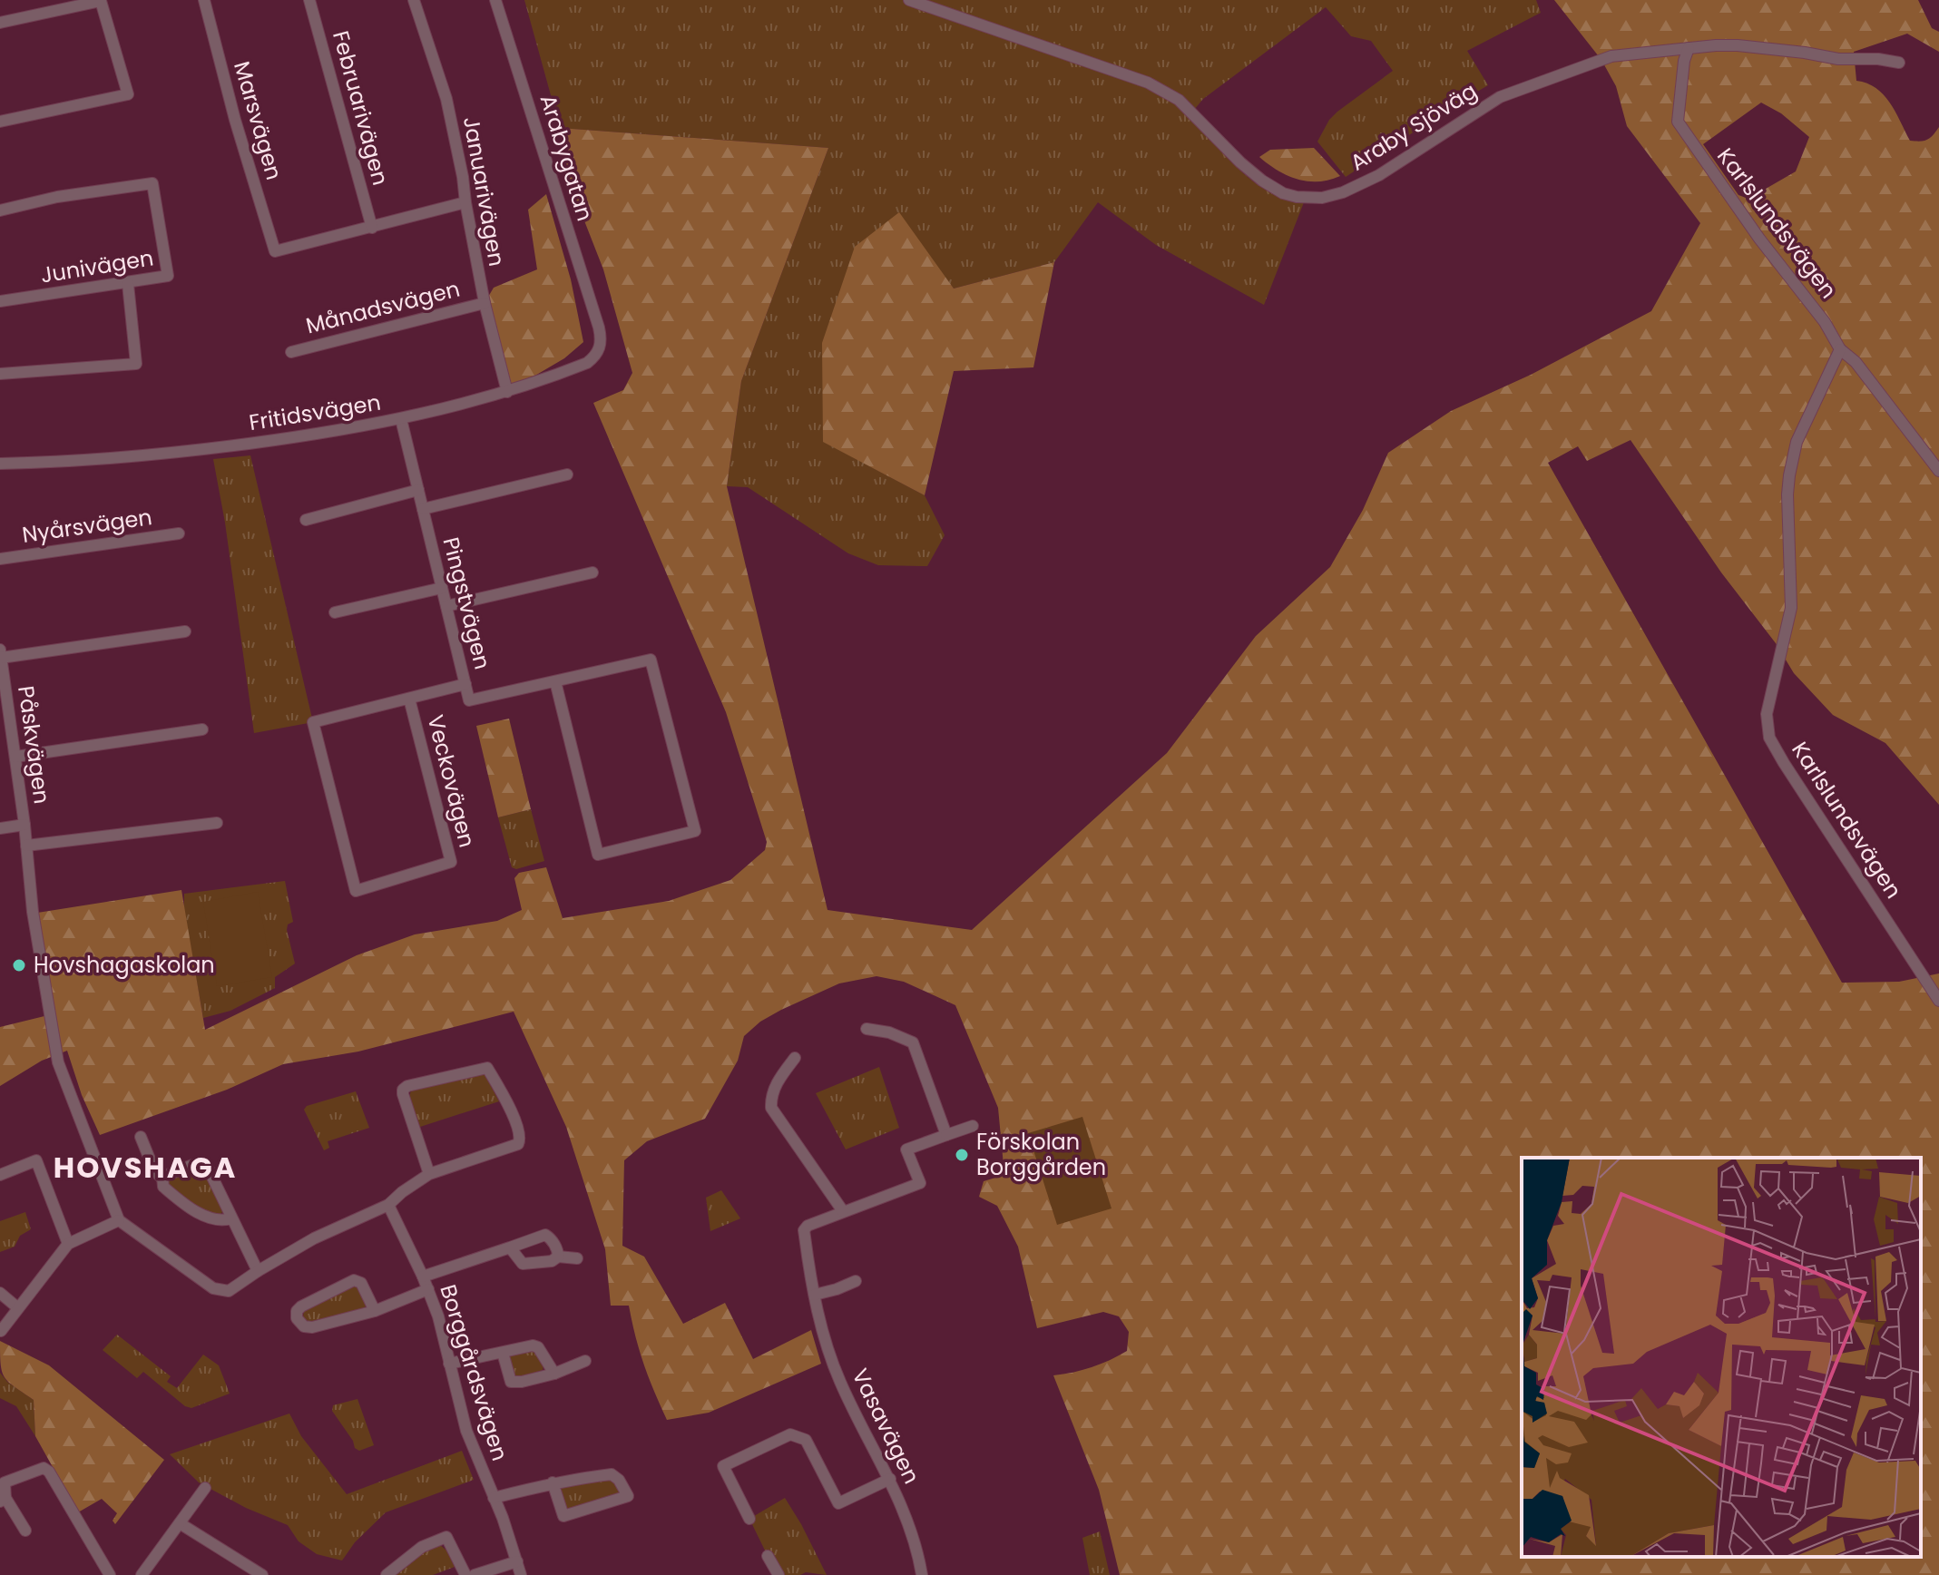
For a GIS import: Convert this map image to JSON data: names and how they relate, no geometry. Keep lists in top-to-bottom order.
{
  "streets": {
    "street": [
      "Februarivägen",
      "Marsvägen",
      "Araby Sjöväg",
      "Arabygatan",
      "Januarivägen",
      "Karlslundsvägen",
      "Junivägen",
      "Månadsvägen",
      "Fritidsvägen",
      "Nyårsvägen",
      "Pingstvägen",
      "Påskvägen",
      "Veckovägen",
      "Borggårdsvägen",
      "Vasavägen"
    ]
  },
  "crossings": [
    ["Februarivägen", "Marsvägen"],
    ["Araby Sjöväg", "Karlslundsvägen"],
    ["Arabygatan", "Fritidsvägen"],
    ["Januarivägen", "Månadsvägen"],
    ["Januarivägen", "Fritidsvägen"],
    ["Fritidsvägen", "Pingstvägen"]
  ],
  "districts": ["HOVSHAGA"],
  "places": ["Hovshagaskolan", "Förskolan Borggården"]
}
